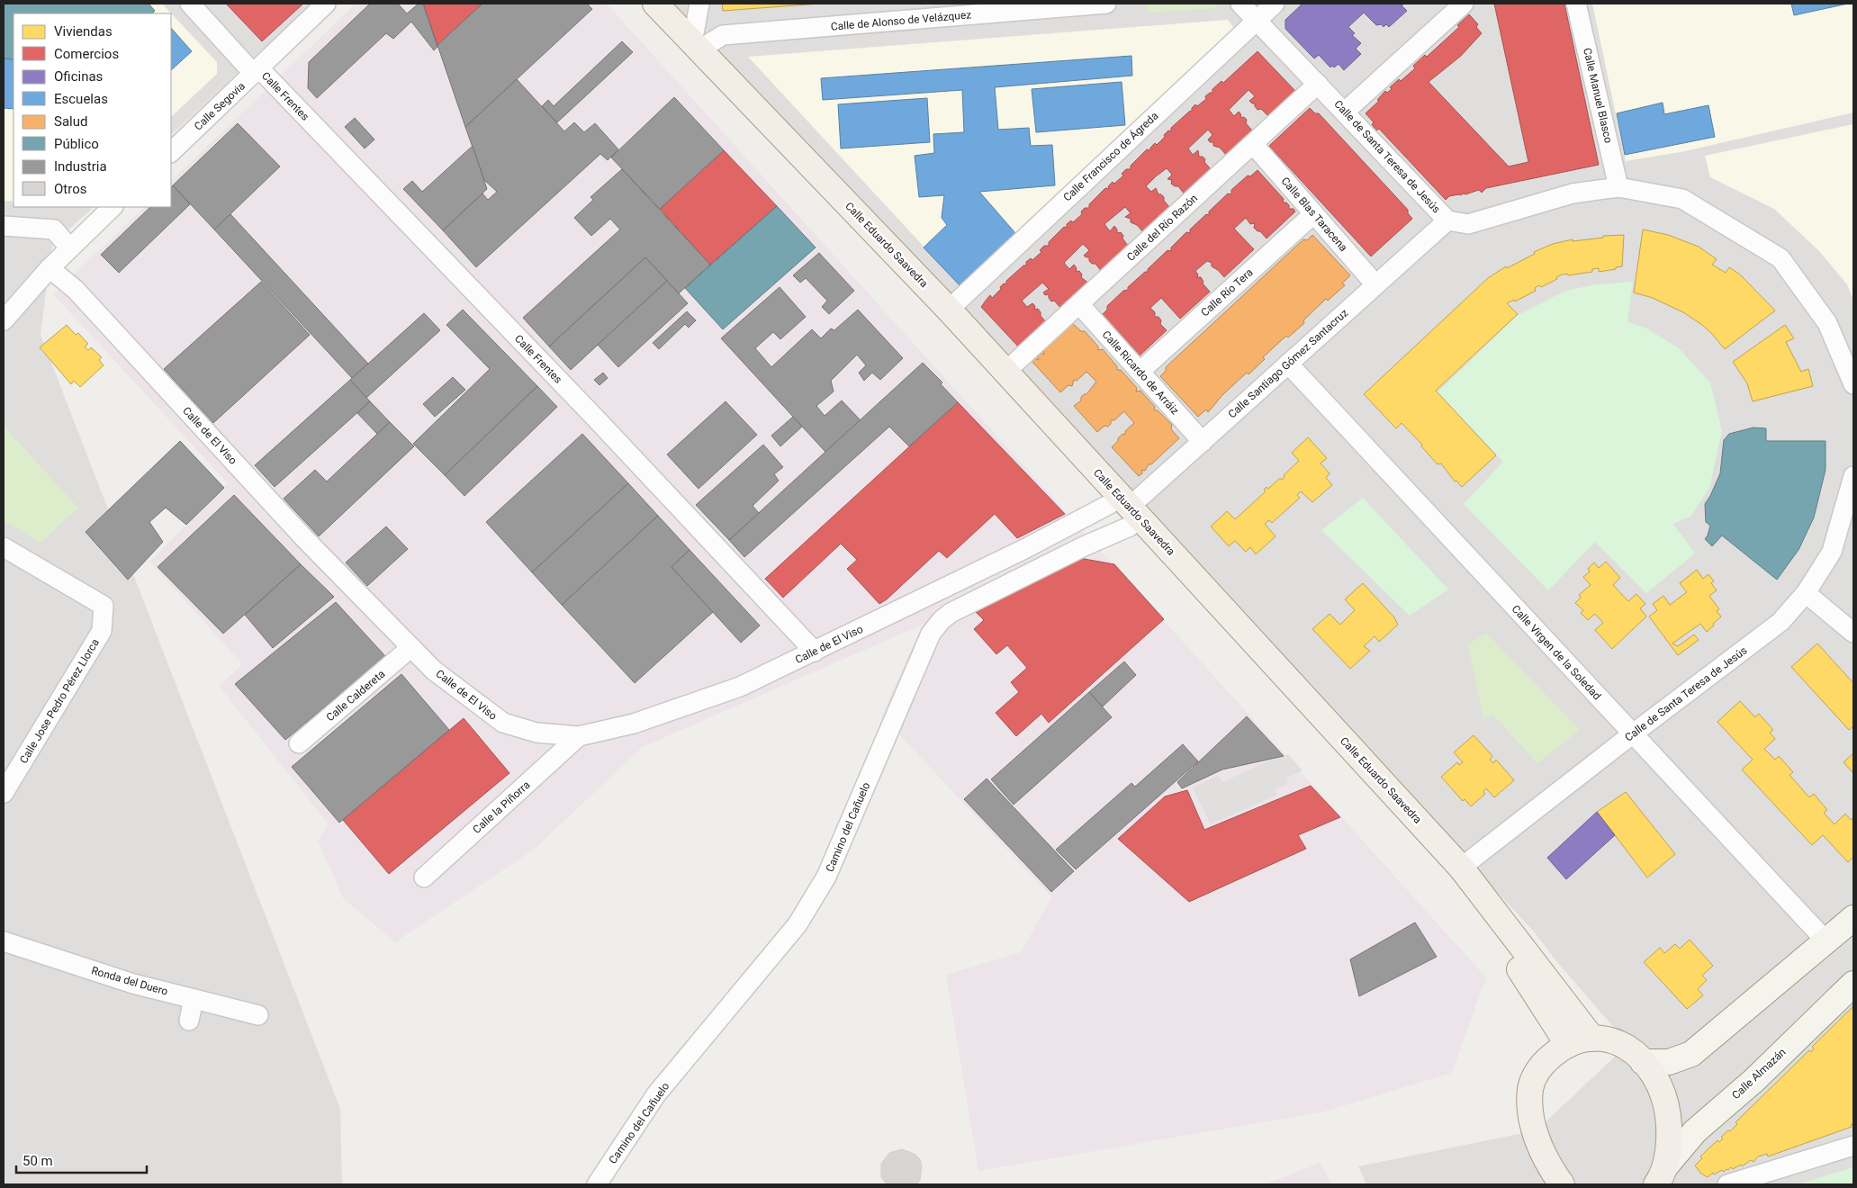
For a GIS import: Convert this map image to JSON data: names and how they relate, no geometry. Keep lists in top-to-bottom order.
{
  "streets": {
    "main road": ["Calle Eduardo Saavedra"],
    "street": [
      "Calle de Alonso de Velázquez",
      "Calle Manuel Blasco",
      "Calle Frentes",
      "Calle Segovia",
      "Calle Francisco de Ágreda",
      "Calle de Santa Teresa de Jesús",
      "Calle Blas Taracena",
      "Calle del Río Razón",
      "Calle Río Tera",
      "Calle Santiago Gómez Santacruz",
      "Calle Ricardo de Arráiz",
      "Calle de El Viso",
      "Calle Virgen de la Soledad",
      "Calle Caldereta",
      "Calle Jose Pedro Pérez Llorca",
      "Calle la Piñorra",
      "Camino del Cañuelo",
      "Ronda del Duero",
      "Calle Almazán"
    ]
  },
  "crossings": [
    ["Calle de Alonso de Velázquez", "Calle Eduardo Saavedra"],
    ["Calle Manuel Blasco", "Calle de Santa Teresa de Jesús"],
    ["Calle Frentes", "Calle Segovia"],
    ["Calle Frentes", "Calle de El Viso"],
    ["Calle Francisco de Ágreda", "Calle de Santa Teresa de Jesús"],
    ["Calle Francisco de Ágreda", "Calle Eduardo Saavedra"],
    ["Calle de Santa Teresa de Jesús", "Calle del Río Razón"],
    ["Calle de Santa Teresa de Jesús", "Calle Eduardo Saavedra"],
    ["Calle de Santa Teresa de Jesús", "Calle Santiago Gómez Santacruz"],
    ["Calle de Santa Teresa de Jesús", "Calle Virgen de la Soledad"],
    ["Calle Blas Taracena", "Calle del Río Razón"],
    ["Calle Blas Taracena", "Calle Río Tera"],
    ["Calle Blas Taracena", "Calle Santiago Gómez Santacruz"],
    ["Calle del Río Razón", "Calle Eduardo Saavedra"],
    ["Calle del Río Razón", "Calle Ricardo de Arráiz"],
    ["Calle Eduardo Saavedra", "Calle Santiago Gómez Santacruz"],
    ["Calle Eduardo Saavedra", "Calle de El Viso"],
    ["Calle Eduardo Saavedra", "Camino del Cañuelo"],
    ["Calle Río Tera", "Calle Ricardo de Arráiz"],
    ["Calle Santiago Gómez Santacruz", "Calle Ricardo de Arráiz"],
    ["Calle Santiago Gómez Santacruz", "Calle de El Viso"],
    ["Calle Santiago Gómez Santacruz", "Calle Virgen de la Soledad"],
    ["Calle Santiago Gómez Santacruz", "Camino del Cañuelo"],
    ["Calle de El Viso", "Calle Caldereta"],
    ["Calle de El Viso", "Calle la Piñorra"],
    ["Calle de El Viso", "Camino del Cañuelo"]
  ],
  "legend": [
    "Viviendas",
    "Comercios",
    "Oficinas",
    "Escuelas",
    "Salud",
    "Público",
    "Industria",
    "Otros"
  ],
  "scale_bar": "50 m"
}
